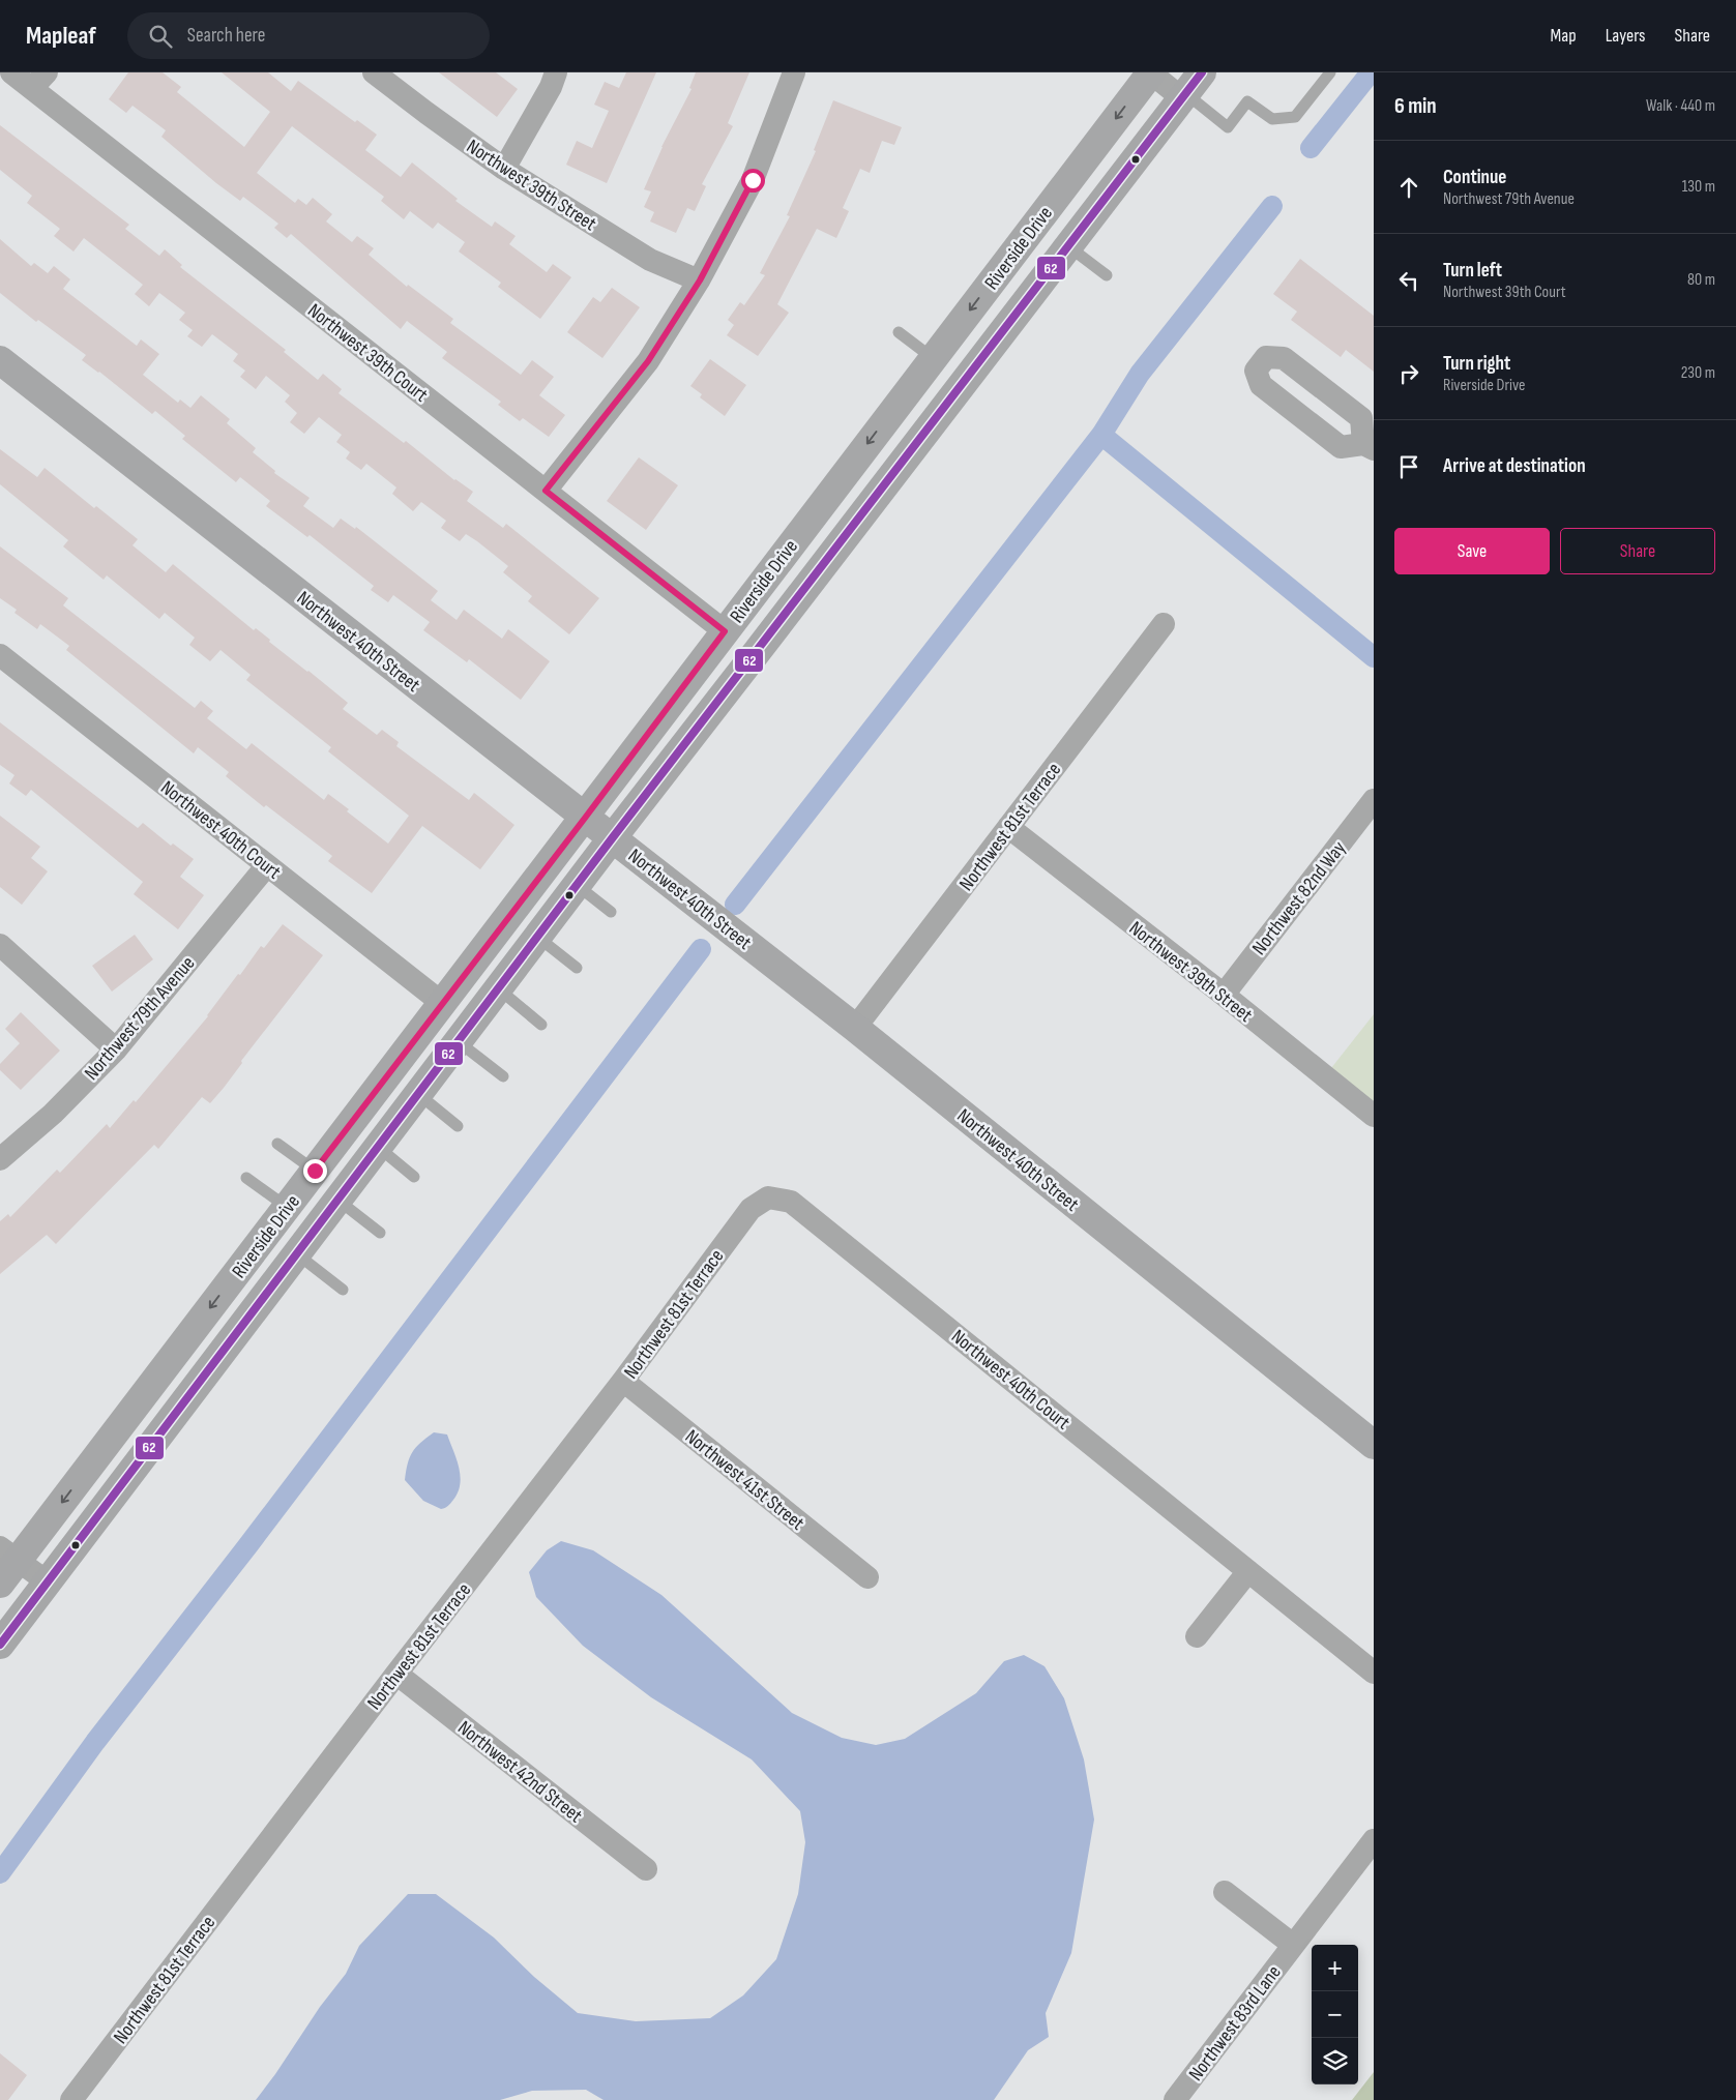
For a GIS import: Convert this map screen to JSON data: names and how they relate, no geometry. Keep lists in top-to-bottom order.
{
  "streets": {
    "street": [
      "Northwest 39th Street",
      "Riverside Drive",
      "Northwest 39th Court",
      "Northwest 40th Street",
      "Northwest 81st Terrace",
      "Northwest 40th Court",
      "Northwest 82nd Way",
      "Northwest 79th Avenue",
      "Northwest 41st Street",
      "Northwest 42nd Street",
      "Northwest 83rd Lane"
    ]
  },
  "crossings": [
    ["Northwest 39th Street", "Northwest 81st Terrace"],
    ["Northwest 39th Street", "Northwest 82nd Way"],
    ["Riverside Drive", "Northwest 39th Court"],
    ["Riverside Drive", "Northwest 40th Street"],
    ["Riverside Drive", "Northwest 40th Court"],
    ["Northwest 40th Street", "Northwest 81st Terrace"],
    ["Northwest 81st Terrace", "Northwest 40th Court"],
    ["Northwest 81st Terrace", "Northwest 41st Street"],
    ["Northwest 81st Terrace", "Northwest 42nd Street"],
    ["Northwest 40th Court", "Northwest 79th Avenue"]
  ],
  "lines": ["transit line 62"],
  "page": {
    "header": "Mapleaf",
    "search": "Search here",
    "nav": ["Map", "Layers", "Share"],
    "heading": ["6 min", "Walk · 440 m"],
    "list": [
      ["Continue", "Northwest 79th Avenue", "130 m"],
      ["Turn left", "Northwest 39th Court", "80 m"],
      ["Turn right", "Riverside Drive", "230 m"],
      "Arrive at destination"
    ],
    "buttons": ["Save", "Share"],
    "map_buttons": ["+", "−"]
  }
}
